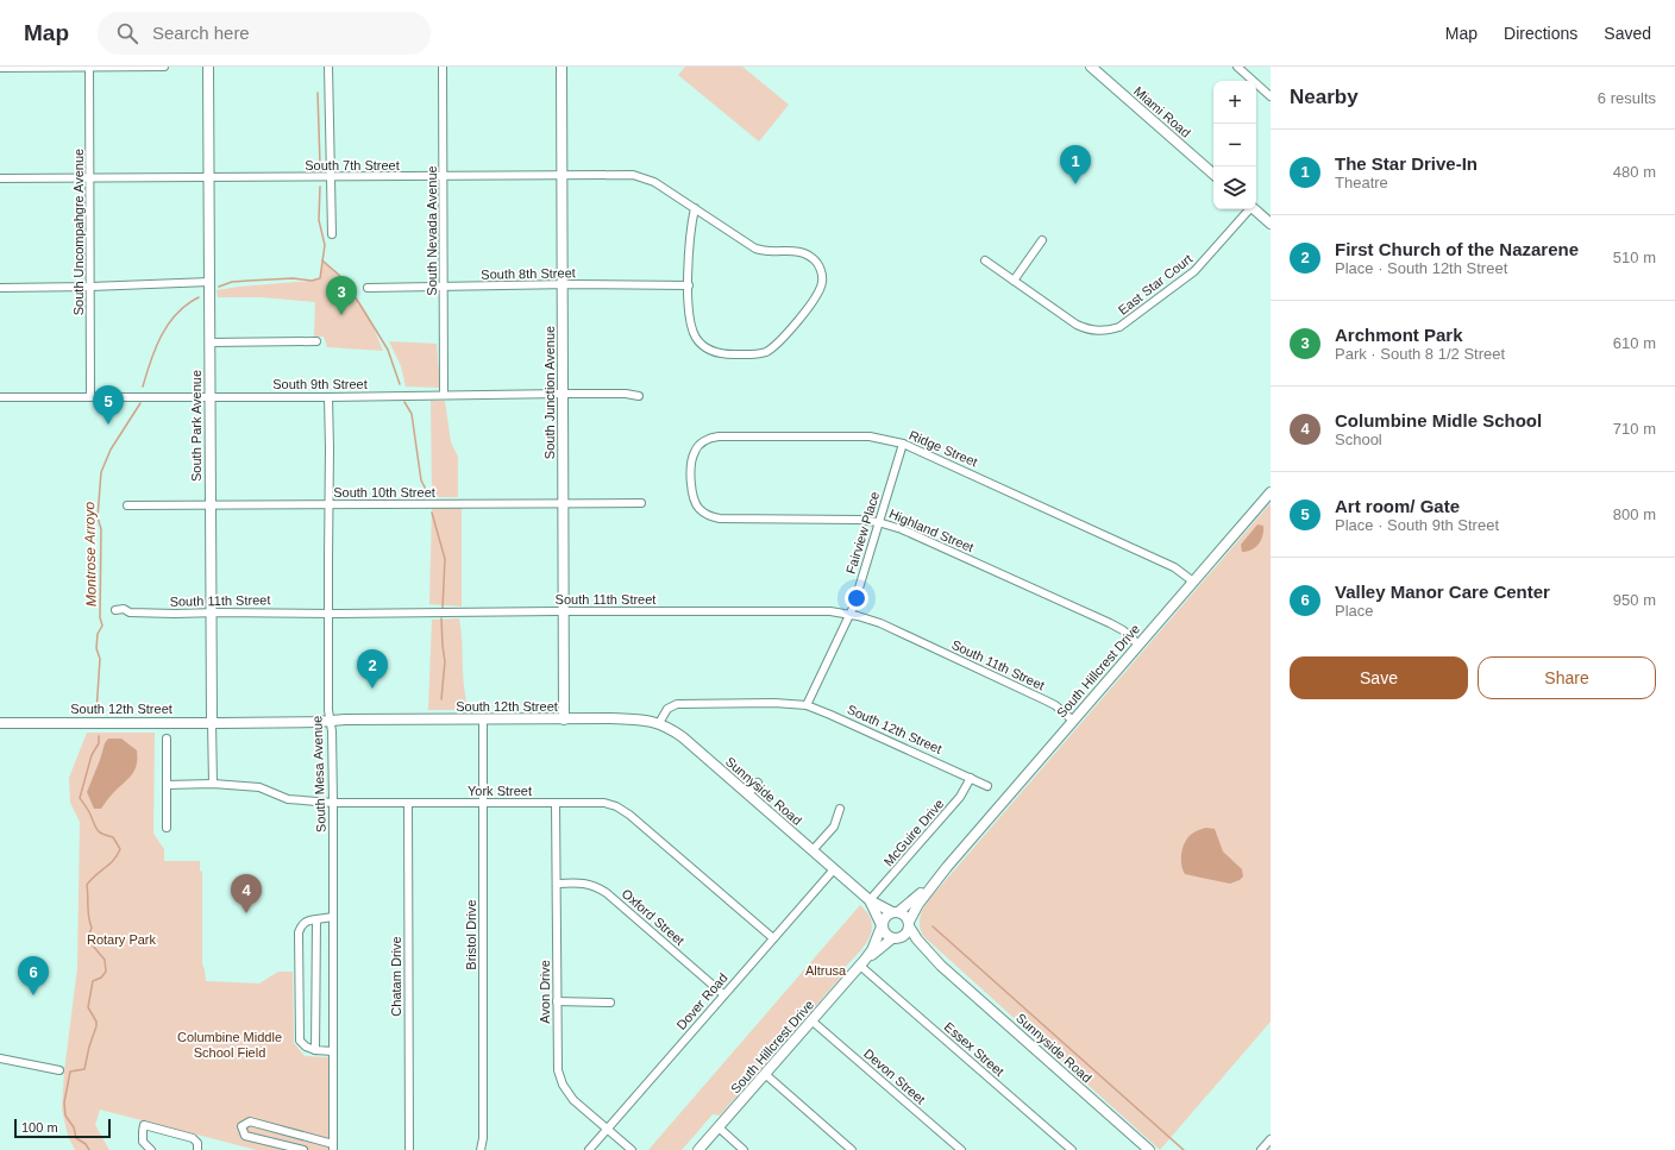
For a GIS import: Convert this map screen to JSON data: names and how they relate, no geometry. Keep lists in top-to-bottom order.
{
  "streets": {
    "street": [
      "Miami Road",
      "South 7th Street",
      "South Nevada Avenue",
      "South Uncompahgre Avenue",
      "South 8th Street",
      "East Star Court",
      "South 9th Street",
      "South Junction Avenue",
      "South Park Avenue",
      "Ridge Street",
      "South 10th Street",
      "Highland Street",
      "Fairview Place",
      "South 11th Street",
      "South Hillcrest Drive",
      "South 12th Street",
      "South Mesa Avenue",
      "York Street",
      "Sunnyside Road",
      "McGuire Drive",
      "Oxford Street",
      "Bristol Drive",
      "Chatam Drive",
      "Avon Drive",
      "Dover Road",
      "Essex Street",
      "Devon Street"
    ]
  },
  "crossings": [
    ["South 7th Street", "South Nevada Avenue"],
    ["South 7th Street", "South Uncompahgre Avenue"],
    ["South 7th Street", "South 8th Street"],
    ["South 7th Street", "South Junction Avenue"],
    ["South 7th Street", "South Park Avenue"],
    ["South Nevada Avenue", "South 8th Street"],
    ["South Nevada Avenue", "South 9th Street"],
    ["South Uncompahgre Avenue", "South 9th Street"],
    ["South 8th Street", "South Junction Avenue"],
    ["South 9th Street", "South Junction Avenue"],
    ["South 9th Street", "South Park Avenue"],
    ["South 9th Street", "South Mesa Avenue"],
    ["South Junction Avenue", "South 10th Street"],
    ["South Junction Avenue", "South 11th Street"],
    ["South Junction Avenue", "South 12th Street"],
    ["South Park Avenue", "South 10th Street"],
    ["South Park Avenue", "South 11th Street"],
    ["South Park Avenue", "South 12th Street"],
    ["South Park Avenue", "York Street"],
    ["Ridge Street", "Highland Street"],
    ["Ridge Street", "Fairview Place"],
    ["Ridge Street", "South Hillcrest Drive"],
    ["South 10th Street", "South Mesa Avenue"],
    ["Highland Street", "Fairview Place"],
    ["Highland Street", "South Hillcrest Drive"],
    ["Fairview Place", "South 11th Street"],
    ["Fairview Place", "South 12th Street"],
    ["South 11th Street", "South Hillcrest Drive"],
    ["South 11th Street", "South Mesa Avenue"],
    ["South Hillcrest Drive", "Essex Street"],
    ["South Hillcrest Drive", "Devon Street"],
    ["South 12th Street", "South Mesa Avenue"],
    ["South 12th Street", "Sunnyside Road"],
    ["South 12th Street", "McGuire Drive"],
    ["South 12th Street", "Bristol Drive"],
    ["South Mesa Avenue", "York Street"],
    ["York Street", "Bristol Drive"],
    ["York Street", "Chatam Drive"],
    ["York Street", "Avon Drive"],
    ["York Street", "Dover Road"],
    ["Sunnyside Road", "McGuire Drive"],
    ["Sunnyside Road", "Dover Road"],
    ["Oxford Street", "Avon Drive"],
    ["Oxford Street", "Dover Road"],
    ["Avon Drive", "Dover Road"]
  ],
  "water": ["Montrose Arroyo"],
  "parks": ["Rotary Park", "Altrusa", "Columbine Middle School Field"],
  "scale_bar": "100 m",
  "page": {
    "header": "Map",
    "search": "Search here",
    "nav": ["Map", "Directions", "Saved"],
    "heading": ["Nearby", "6 results"],
    "map_buttons": ["+", "−"],
    "list": [
      {
        "mark": "1",
        "name": "The Star Drive-In",
        "note": "Theatre",
        "value": "480 m"
      },
      {
        "mark": "2",
        "name": "First Church of the Nazarene",
        "note": "Place · South 12th Street",
        "value": "510 m"
      },
      {
        "mark": "3",
        "name": "Archmont Park",
        "note": "Park · South 8 1/2 Street",
        "value": "610 m"
      },
      {
        "mark": "4",
        "name": "Columbine Midle School",
        "note": "School",
        "value": "710 m"
      },
      {
        "mark": "5",
        "name": "Art room/ Gate",
        "note": "Place · South 9th Street",
        "value": "800 m"
      },
      {
        "mark": "6",
        "name": "Valley Manor Care Center",
        "note": "Place",
        "value": "950 m"
      }
    ],
    "pins": [
      "1",
      "3",
      "5",
      "2",
      "4",
      "6"
    ],
    "buttons": ["Save", "Share"],
    "scale": "100 m"
  }
}
